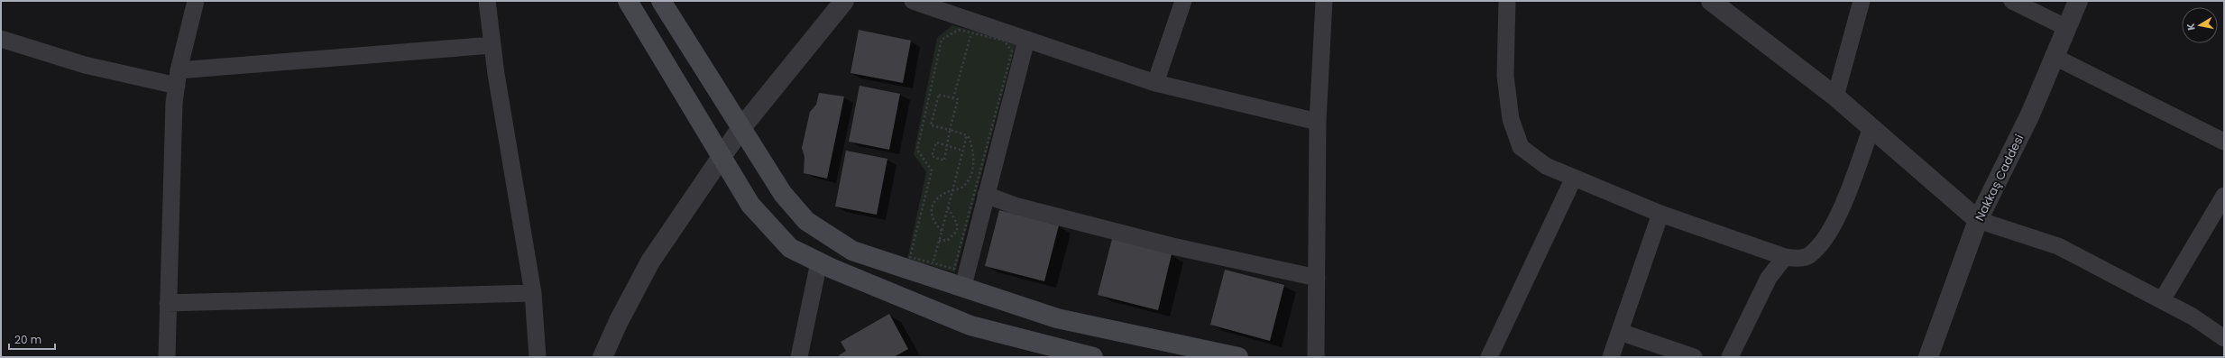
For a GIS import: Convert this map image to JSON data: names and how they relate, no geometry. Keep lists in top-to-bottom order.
{
  "streets": {
    "street": ["Nakkaş Caddesi"]
  },
  "scale_bar": "20 m",
  "north": "left"
}
